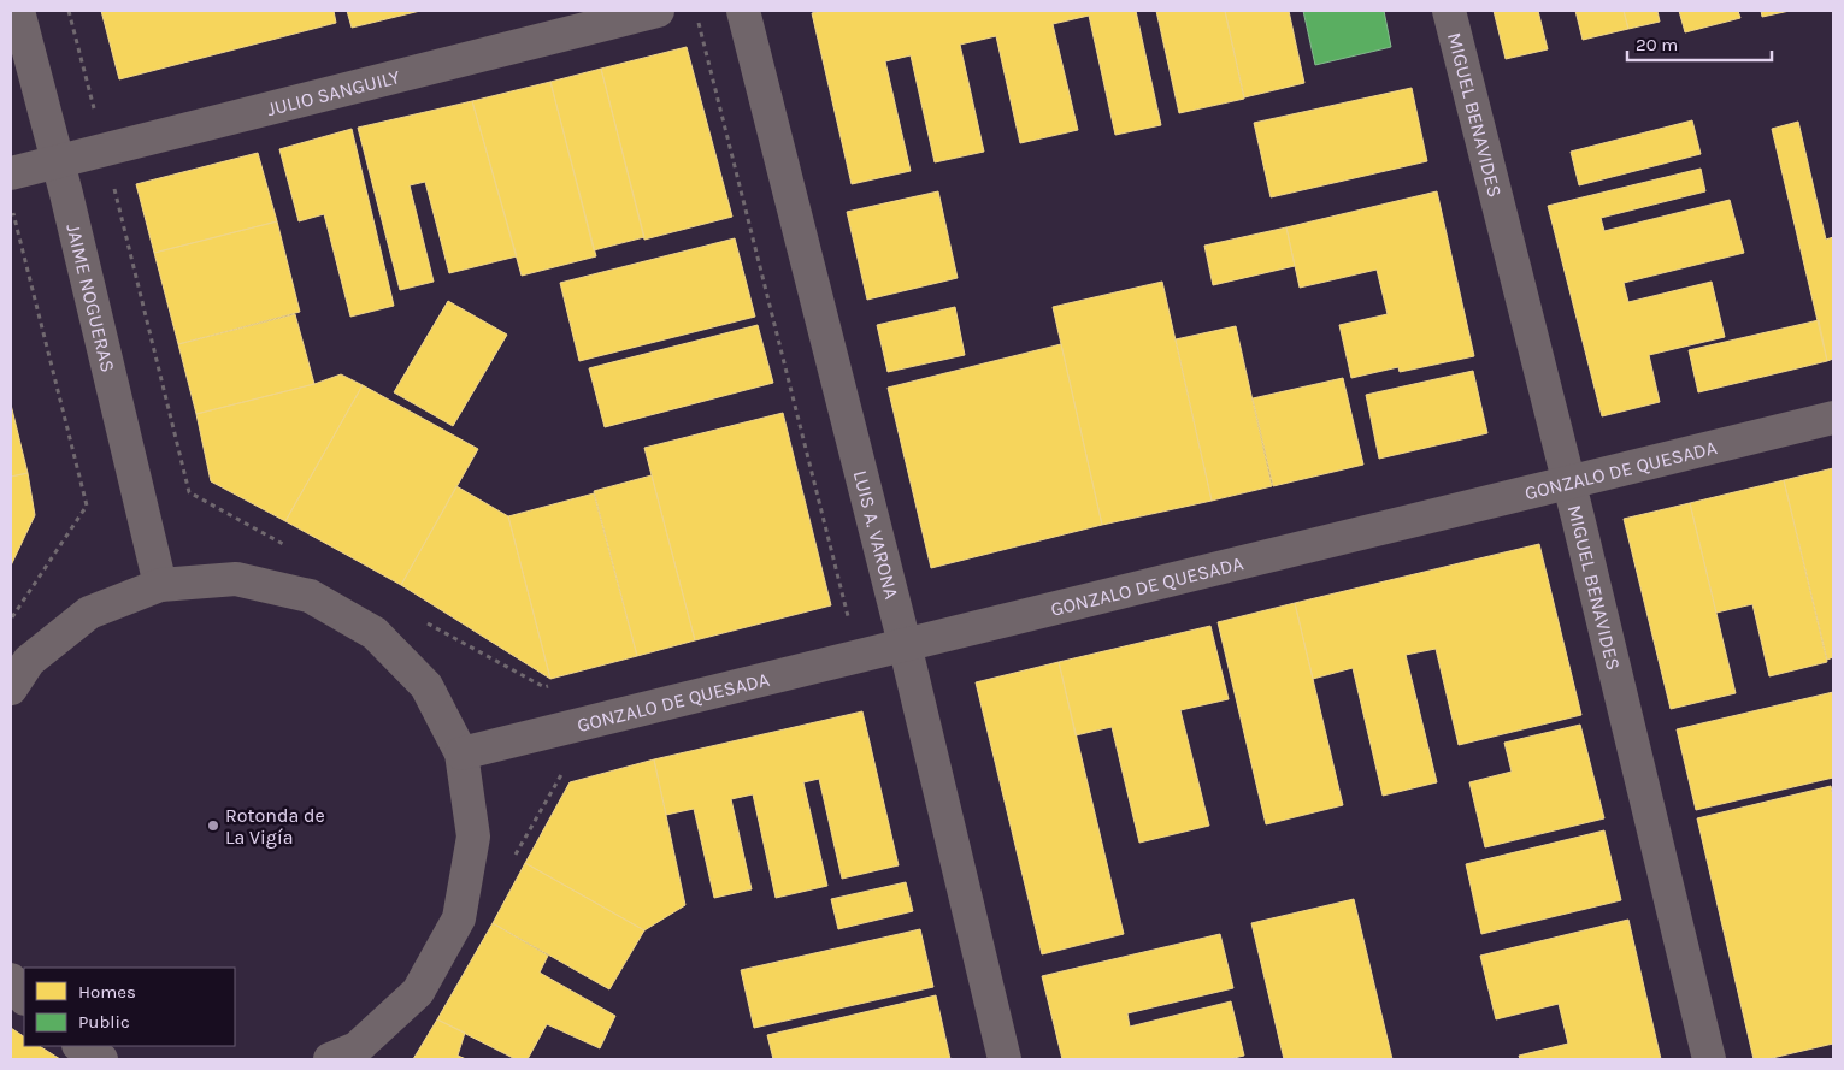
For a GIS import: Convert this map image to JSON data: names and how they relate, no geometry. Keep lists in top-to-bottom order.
{
  "streets": {
    "street": [
      "JULIO SANGUILY",
      "MIGUEL BENAVIDES",
      "JAIME NOGUERAS",
      "GONZALO DE QUESADA",
      "LUIS A. VARONA"
    ]
  },
  "crossings": [
    ["JULIO SANGUILY", "JAIME NOGUERAS"],
    ["MIGUEL BENAVIDES", "GONZALO DE QUESADA"],
    ["GONZALO DE QUESADA", "LUIS A. VARONA"]
  ],
  "places": ["Rotonda de La Vigía"],
  "legend": ["Homes", "Public"],
  "scale_bar": "20 m"
}
